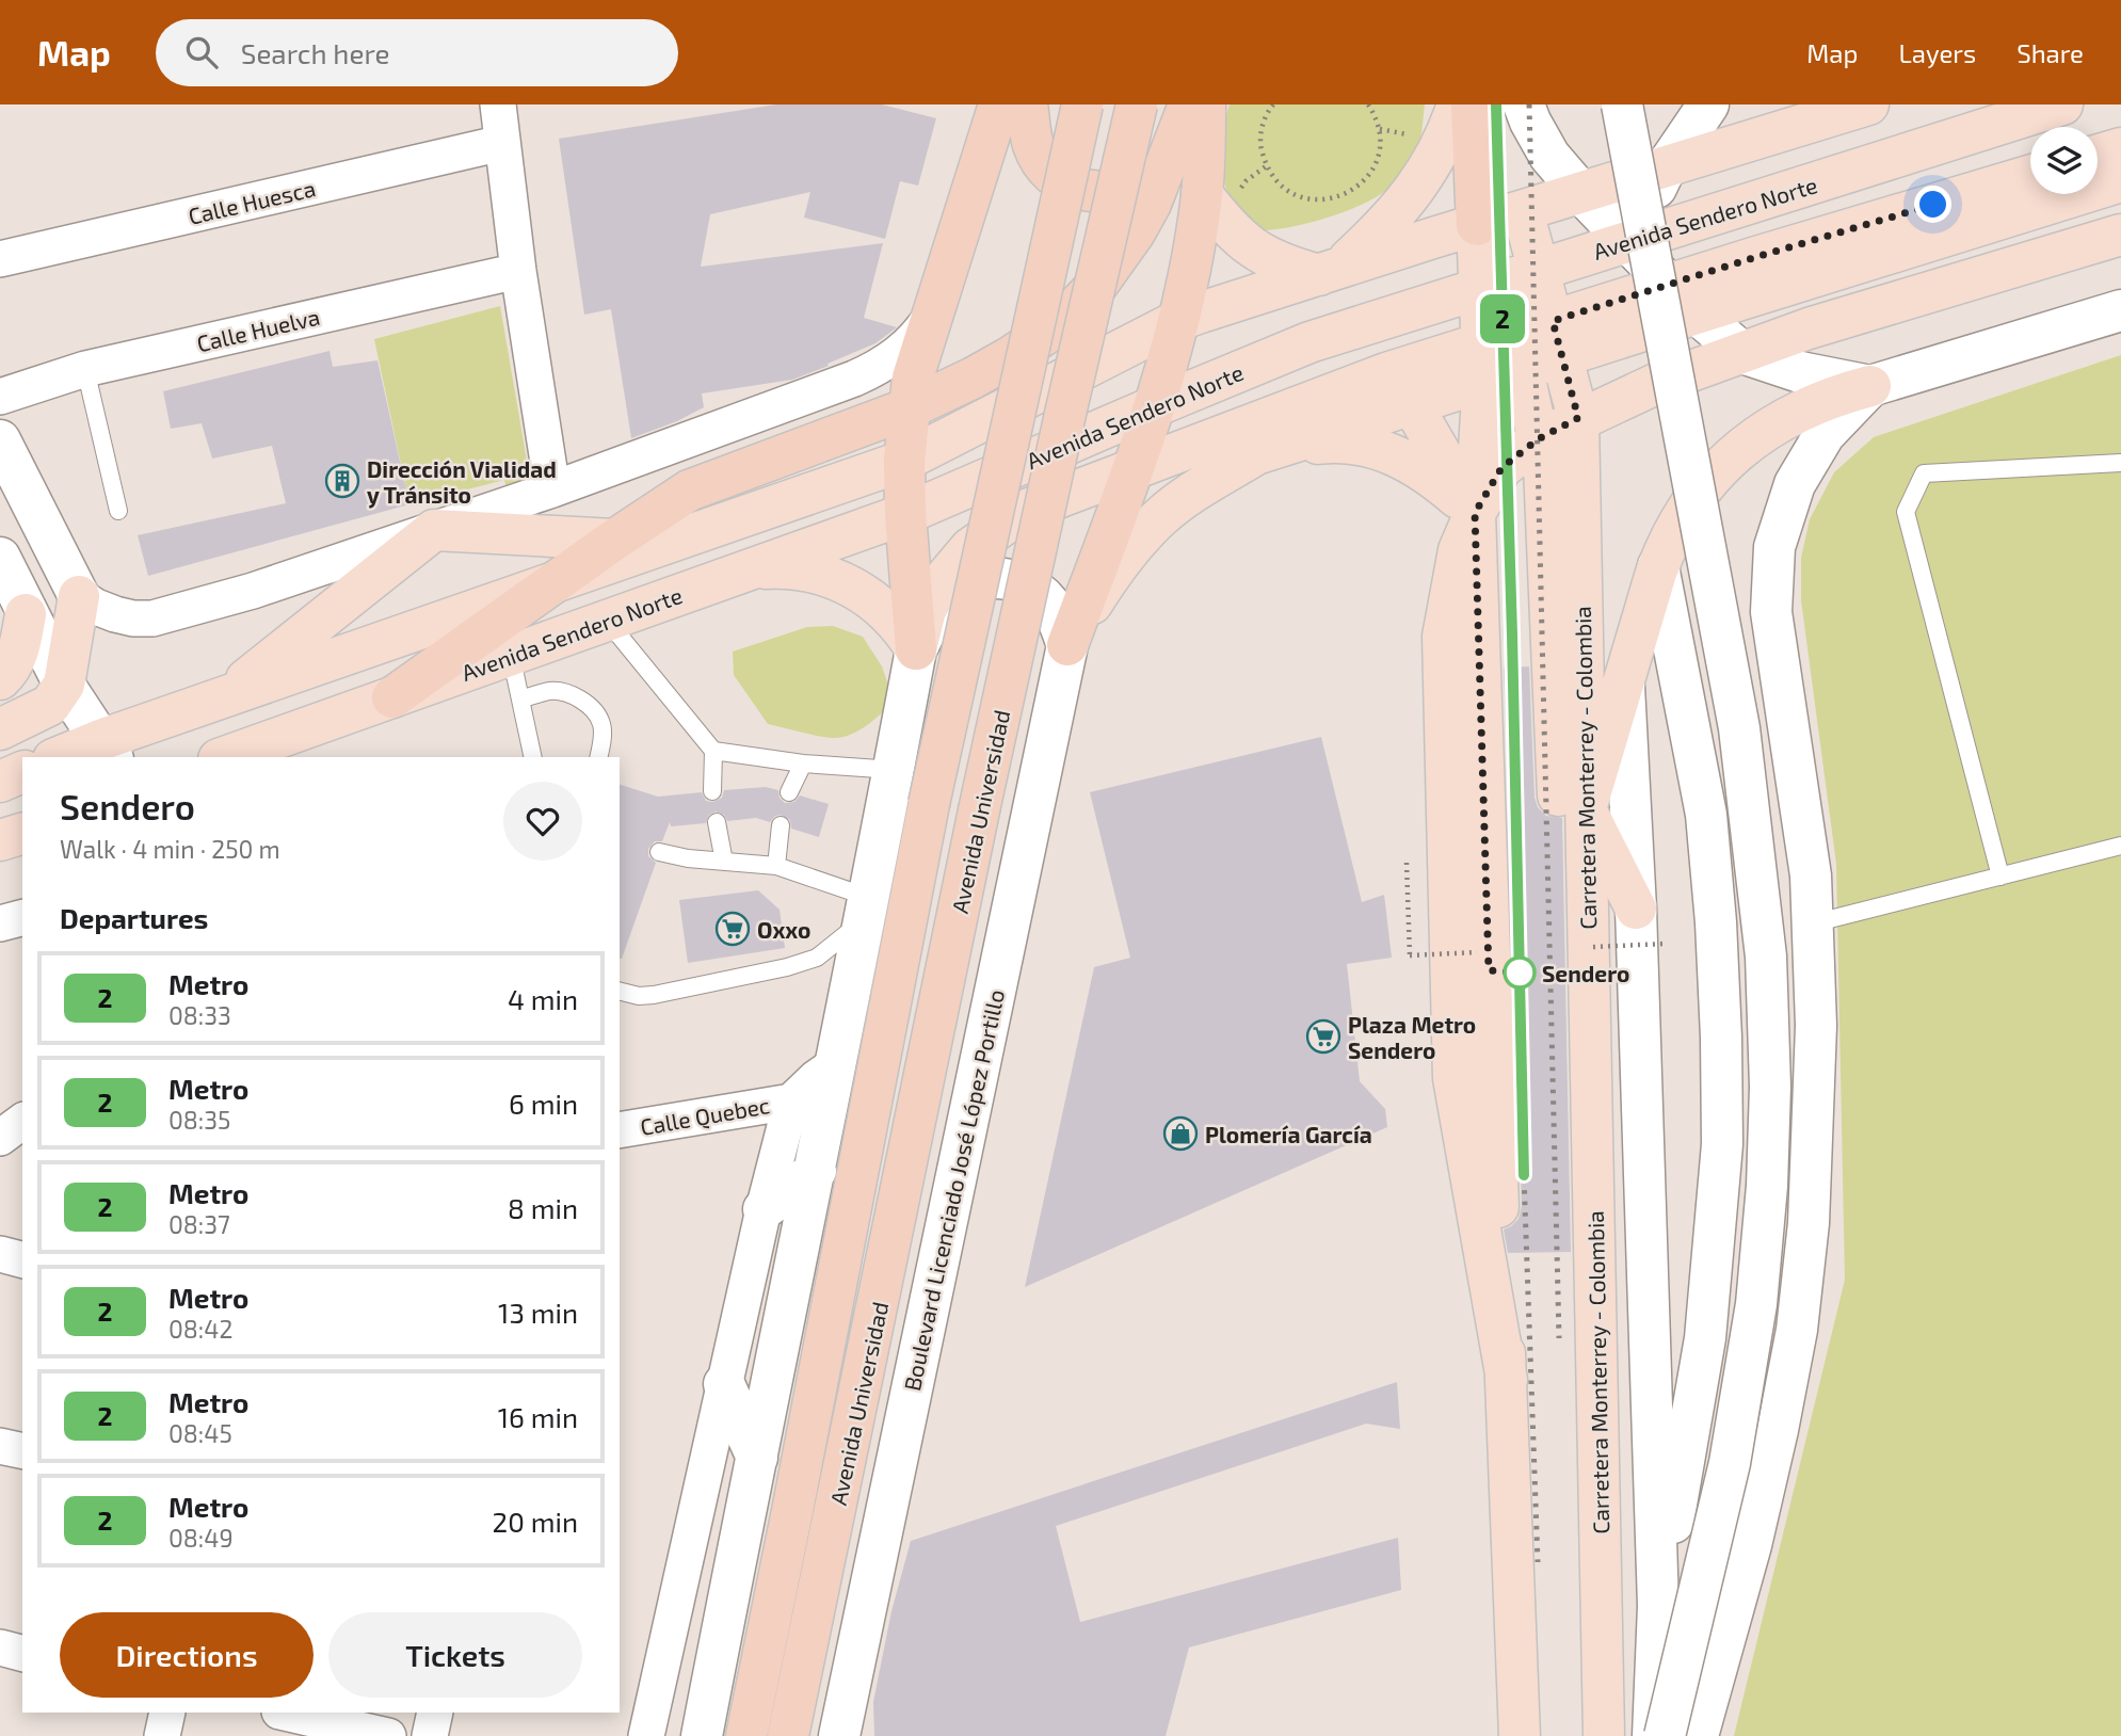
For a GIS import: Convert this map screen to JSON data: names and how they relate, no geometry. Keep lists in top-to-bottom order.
{
  "streets": {
    "highway": ["Avenida Universidad"],
    "main road": ["Avenida Sendero Norte", "Carretera Monterrey - Colombia"],
    "street": [
      "Calle Huesca",
      "Calle Huelva",
      "Calle Quebec",
      "Boulevard Licenciado José López Portillo"
    ]
  },
  "crossings": [
    ["Avenida Sendero Norte", "Carretera Monterrey - Colombia"]
  ],
  "places": {
    "building": ["Dirección Vialidad y Tránsito"],
    "supermarket": ["Oxxo", "Plaza Metro Sendero"],
    "other": ["Sendero"],
    "shop": ["Plomería García"]
  },
  "lines": ["metro line 2"],
  "page": {
    "header": "Map",
    "search": "Search here",
    "nav": ["Map", "Layers", "Share"],
    "on_map": "2",
    "heading": [
      ["Sendero", "Walk · 4 min · 250 m"],
      "Departures"
    ],
    "list": [
      {
        "mark": "2",
        "name": "Metro",
        "note": "08:33",
        "value": "4 min"
      },
      {
        "mark": "2",
        "name": "Metro",
        "note": "08:35",
        "value": "6 min"
      },
      {
        "mark": "2",
        "name": "Metro",
        "note": "08:37",
        "value": "8 min"
      },
      {
        "mark": "2",
        "name": "Metro",
        "note": "08:42",
        "value": "13 min"
      },
      {
        "mark": "2",
        "name": "Metro",
        "note": "08:45",
        "value": "16 min"
      },
      {
        "mark": "2",
        "name": "Metro",
        "note": "08:49",
        "value": "20 min"
      }
    ],
    "buttons": ["Directions", "Tickets"]
  }
}
